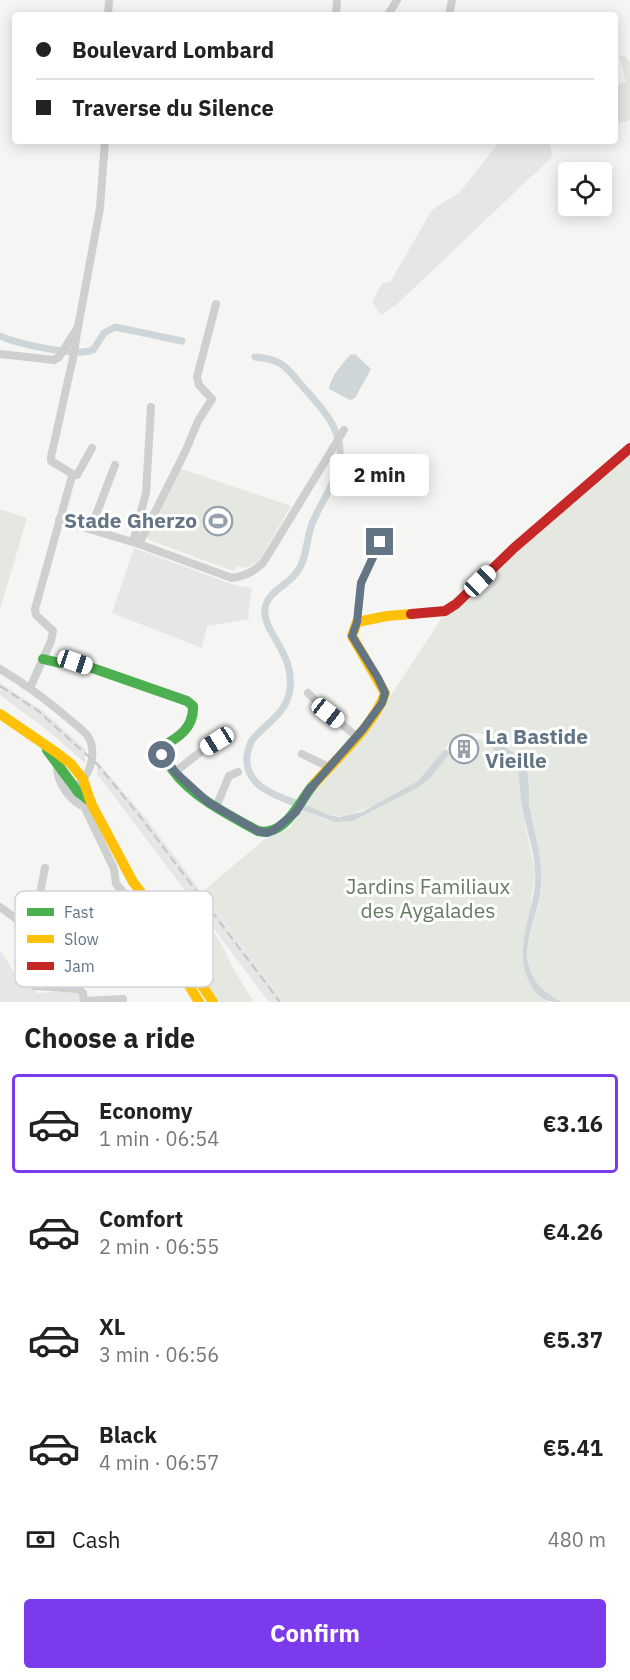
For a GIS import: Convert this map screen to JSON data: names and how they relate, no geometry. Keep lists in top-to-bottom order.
{
  "parks": ["Jardins Familiaux des Aygalades"],
  "places": {
    "sports": ["Stade Gherzo"],
    "building": ["La Bastide Vieille"]
  },
  "legend": ["Fast", "Slow", "Jam"],
  "page": {
    "banner": ["Boulevard Lombard", "Traverse du Silence"],
    "bubble": "2 min",
    "heading": "Choose a ride",
    "list": [
      {
        "name": "Economy",
        "note": "1 min · 06:54",
        "value": "€3.16"
      },
      {
        "name": "Comfort",
        "note": "2 min · 06:55",
        "value": "€4.26"
      },
      {
        "name": "XL",
        "note": "3 min · 06:56",
        "value": "€5.37"
      },
      {
        "name": "Black",
        "note": "4 min · 06:57",
        "value": "€5.41"
      }
    ],
    "pay": ["Cash", "480 m"],
    "buttons": "Confirm"
  }
}
